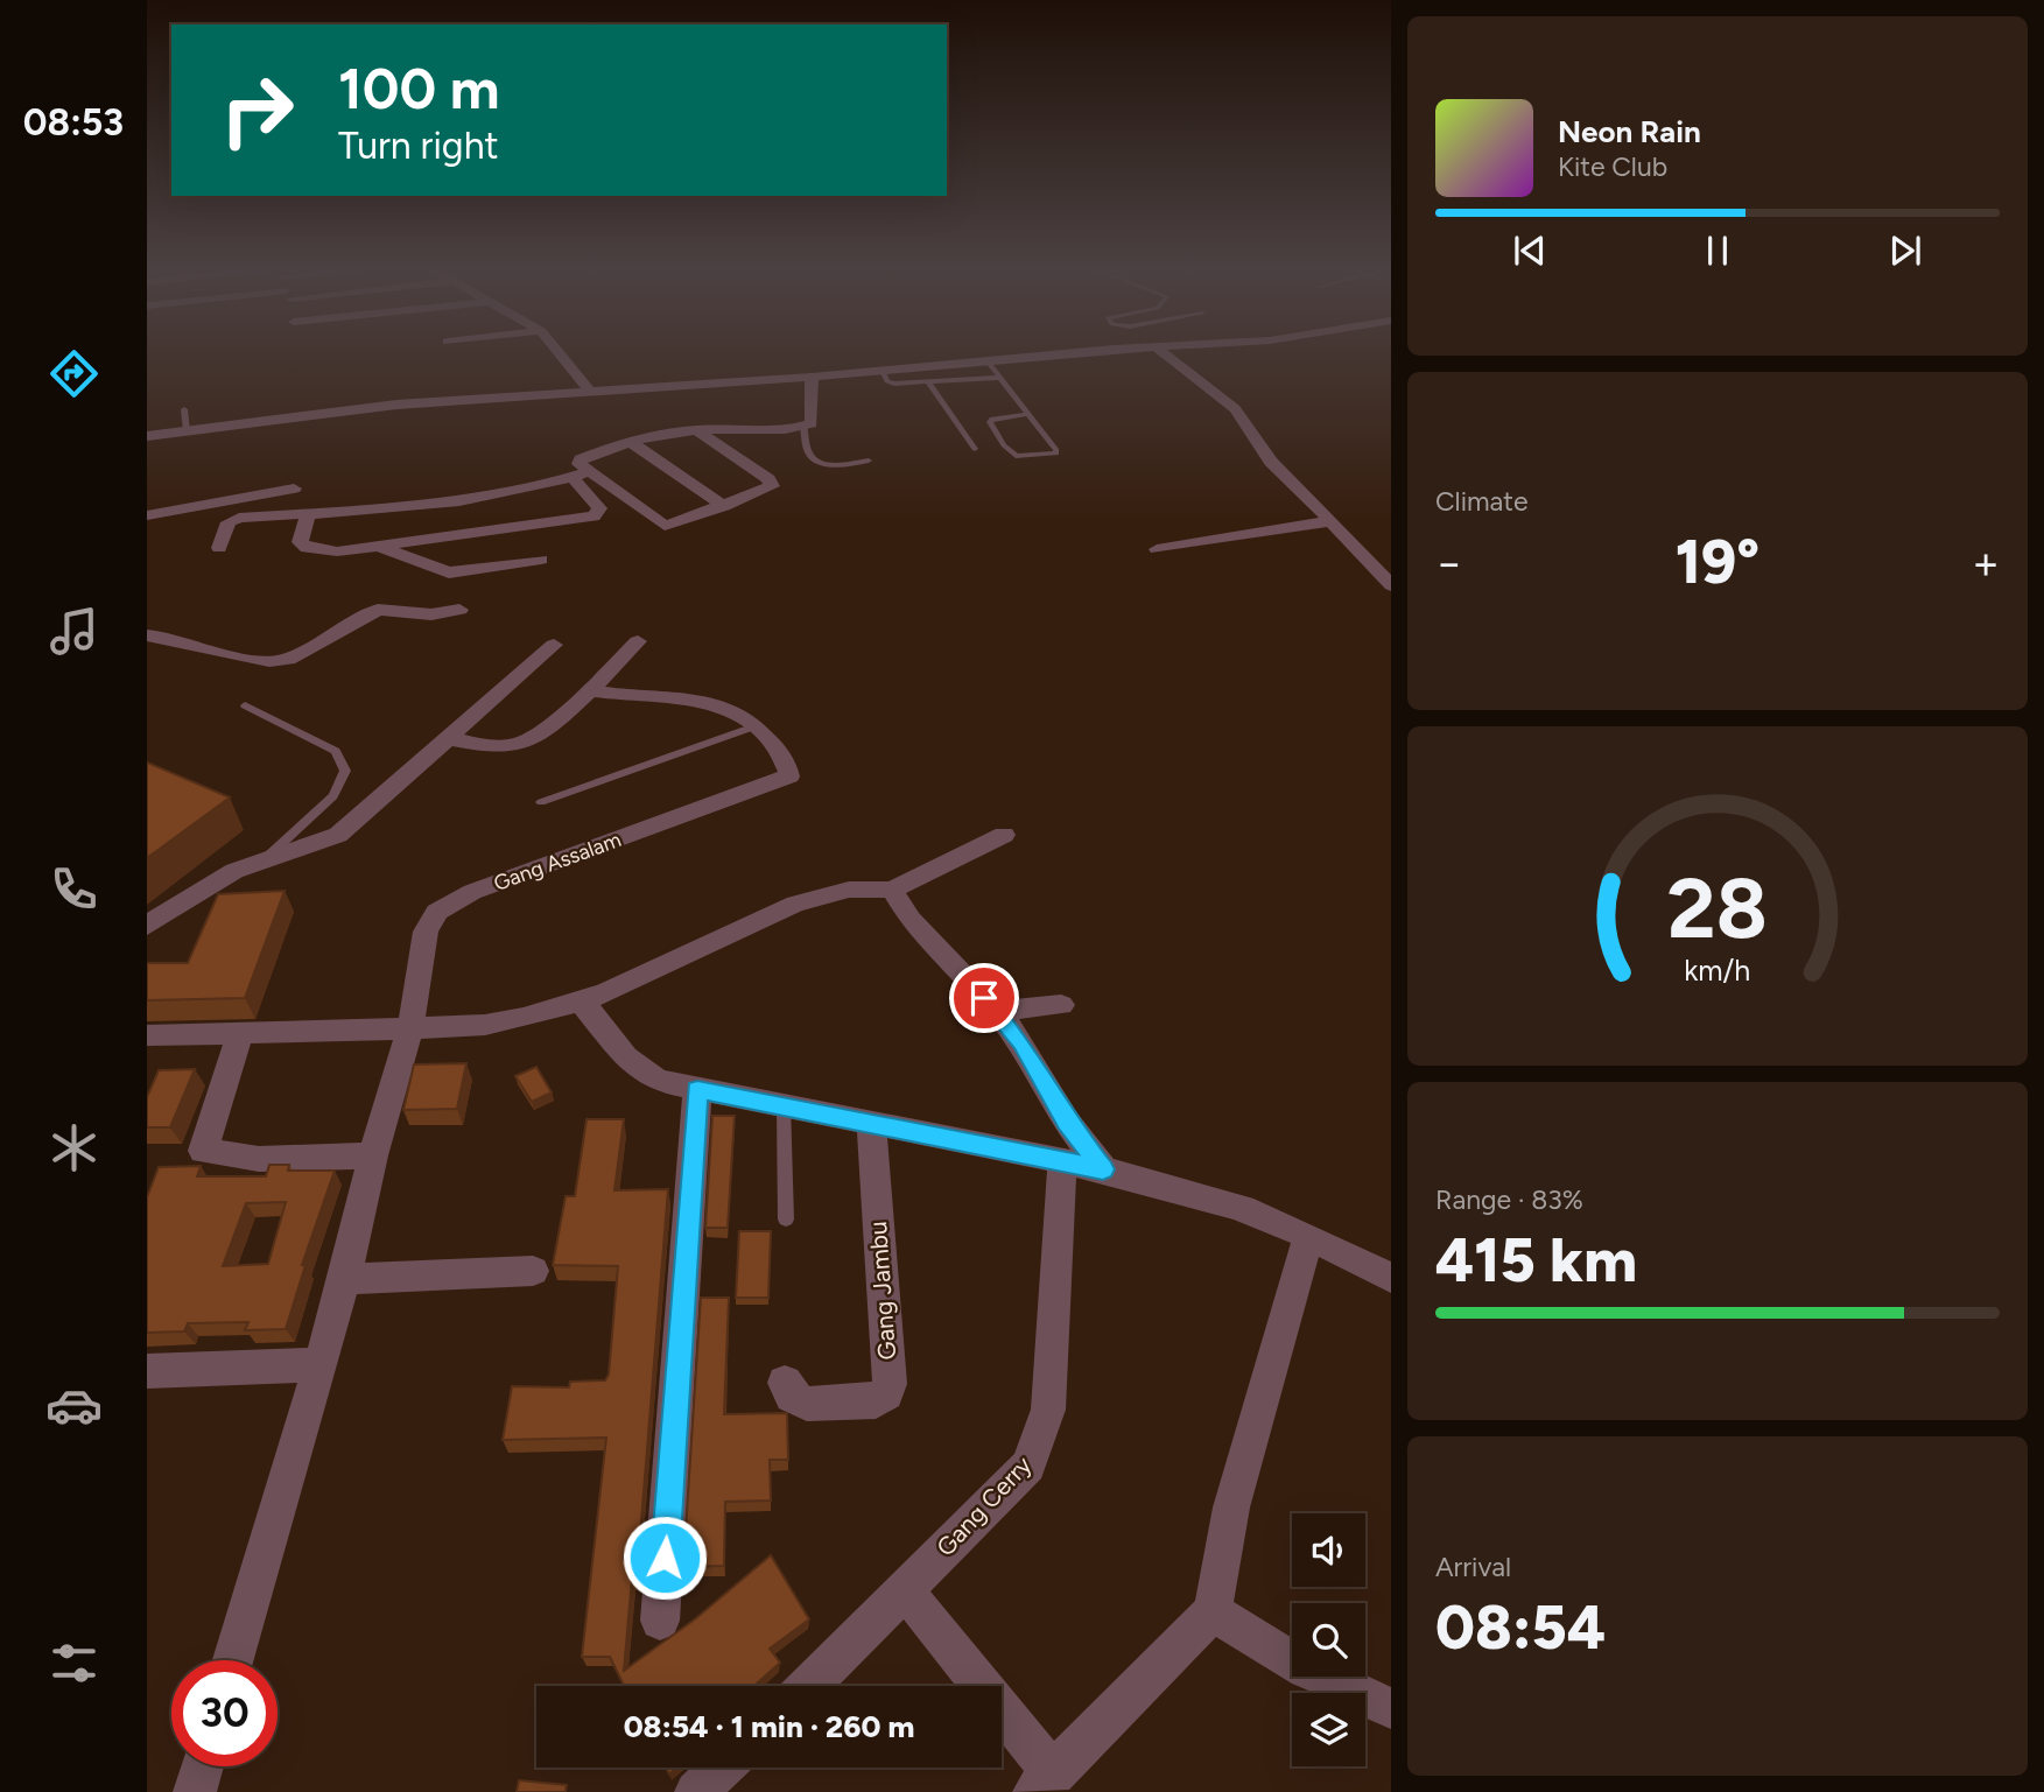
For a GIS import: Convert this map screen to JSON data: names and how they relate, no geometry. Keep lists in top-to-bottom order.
{
  "streets": {
    "street": ["Gang Assalam", "Gang Jambu", "Gang Cerry"]
  },
  "page": {
    "tabs": "08:53",
    "turn": ["100 m", "Turn right"],
    "song": ["Neon Rain", "Kite Club"],
    "tile": [
      "Climate",
      ["Range · 83%", "415 km"],
      ["Arrival", "08:54"]
    ],
    "heat": ["−", "19°", "+"],
    "limit": "30",
    "trip": "08:54 · 1 min · 260 m",
    "gauge": ["28", "km/h"]
  }
}
